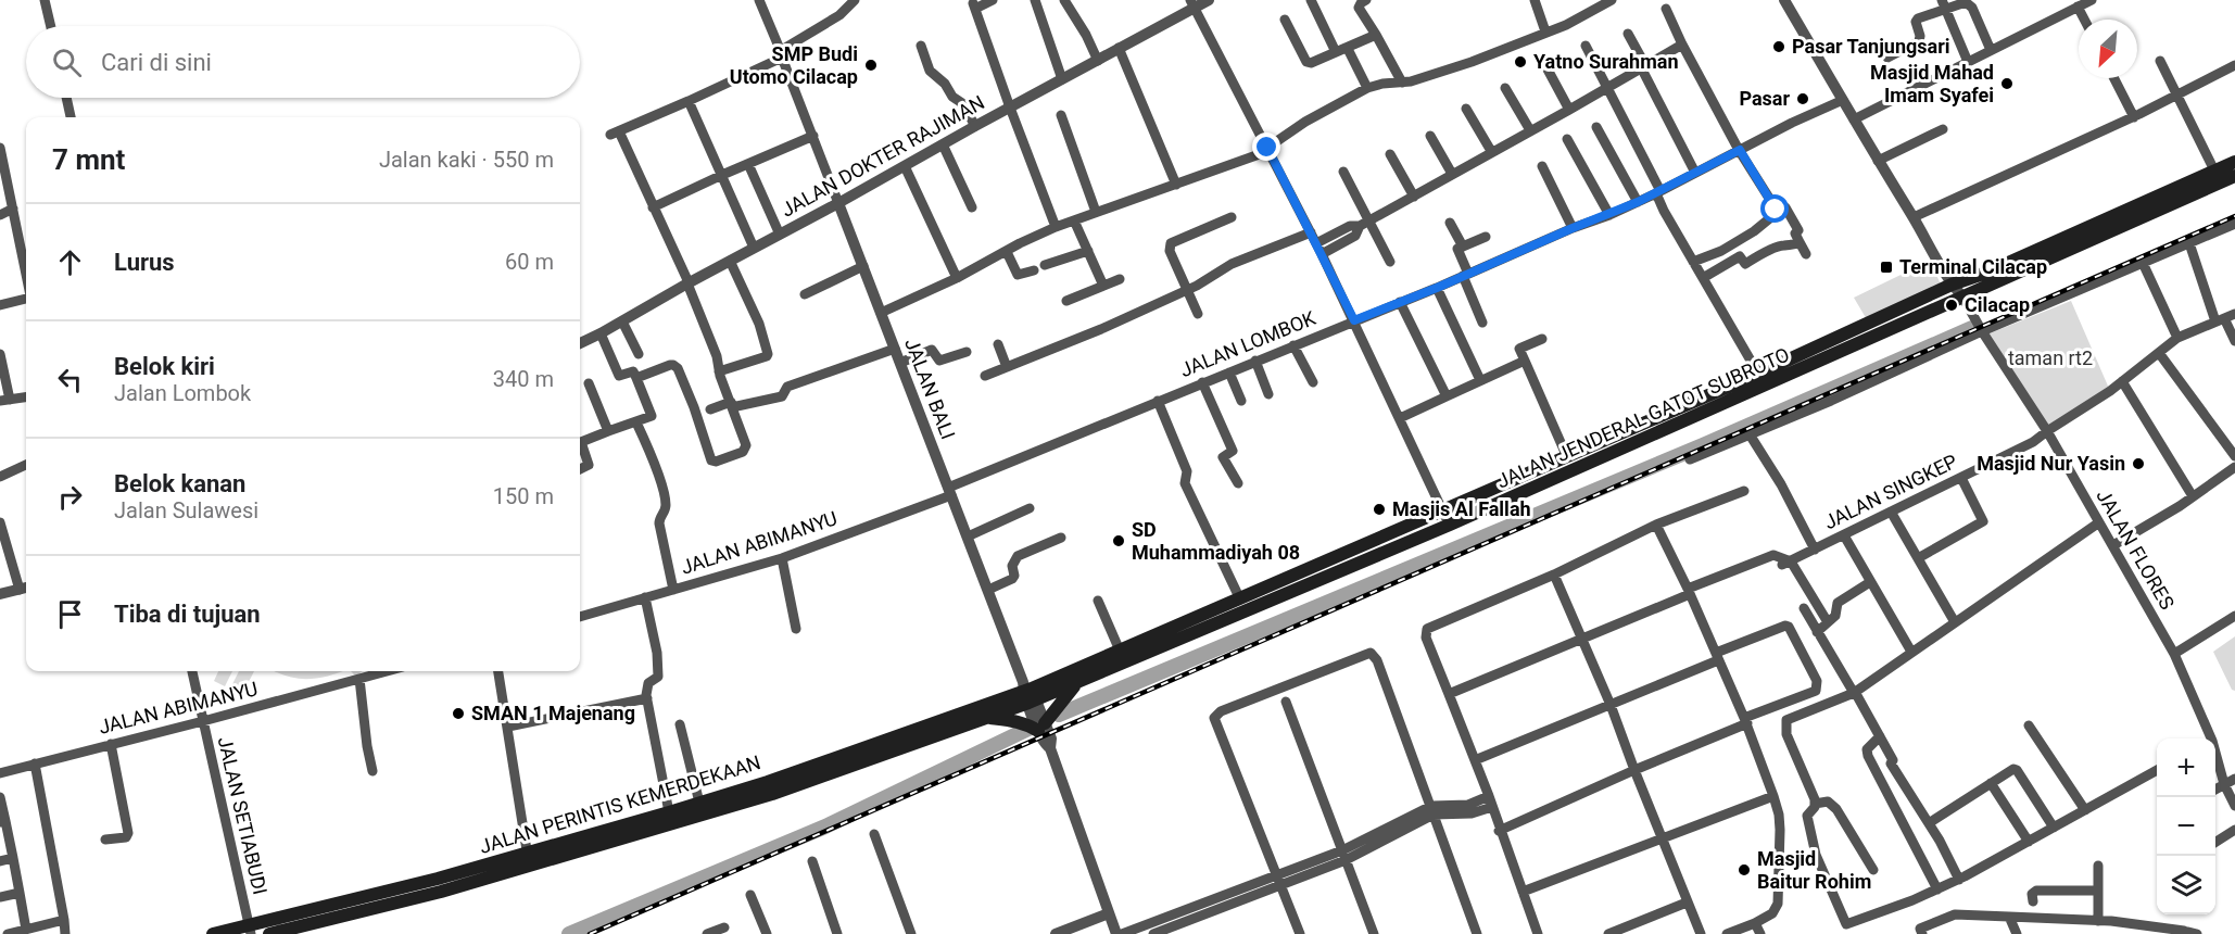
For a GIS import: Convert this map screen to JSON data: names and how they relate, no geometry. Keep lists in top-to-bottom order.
{
  "streets": {
    "main road": ["JALAN JENDERAL GATOT SUBROTO", "JALAN PERINTIS KEMERDEKAAN"],
    "street": [
      "JALAN DOKTER RAJIMAN",
      "JALAN LOMBOK",
      "JALAN BALI",
      "JALAN SINGKEP",
      "JALAN ABIMANYU",
      "JALAN FLORES",
      "JALAN SETIABUDI"
    ]
  },
  "crossings": [
    ["JALAN DOKTER RAJIMAN", "JALAN BALI"],
    ["JALAN LOMBOK", "JALAN BALI"],
    ["JALAN LOMBOK", "JALAN ABIMANYU"],
    ["JALAN BALI", "JALAN JENDERAL GATOT SUBROTO"],
    ["JALAN BALI", "JALAN ABIMANYU"],
    ["JALAN BALI", "JALAN PERINTIS KEMERDEKAAN"],
    ["JALAN JENDERAL GATOT SUBROTO", "JALAN FLORES"],
    ["JALAN JENDERAL GATOT SUBROTO", "JALAN PERINTIS KEMERDEKAAN"],
    ["JALAN SINGKEP", "JALAN FLORES"],
    ["JALAN ABIMANYU", "JALAN SETIABUDI"],
    ["JALAN PERINTIS KEMERDEKAAN", "JALAN SETIABUDI"]
  ],
  "parks": ["taman rt2"],
  "places": {
    "other": [
      "Pasar Tanjungsari",
      "Yatno Surahman",
      "SMP Budi Utomo Cilacap",
      "Masjid Mahad Imam Syafei",
      "Pasar",
      "Cilacap",
      "Masjid Nur Yasin",
      "Masjis Al Fallah",
      "SD Muhammadiyah 08",
      "SMAN 1 Majenang",
      "Masjid Baitur Rohim"
    ],
    "transit": ["Terminal Cilacap"]
  },
  "north": "bottom left",
  "page": {
    "search": "Cari di sini",
    "heading": ["7 mnt", "Jalan kaki · 550 m"],
    "list": [
      ["Lurus", "60 m"],
      ["Belok kiri", "Jalan Lombok", "340 m"],
      ["Belok kanan", "Jalan Sulawesi", "150 m"],
      "Tiba di tujuan"
    ],
    "map_buttons": ["+", "−"]
  }
}
